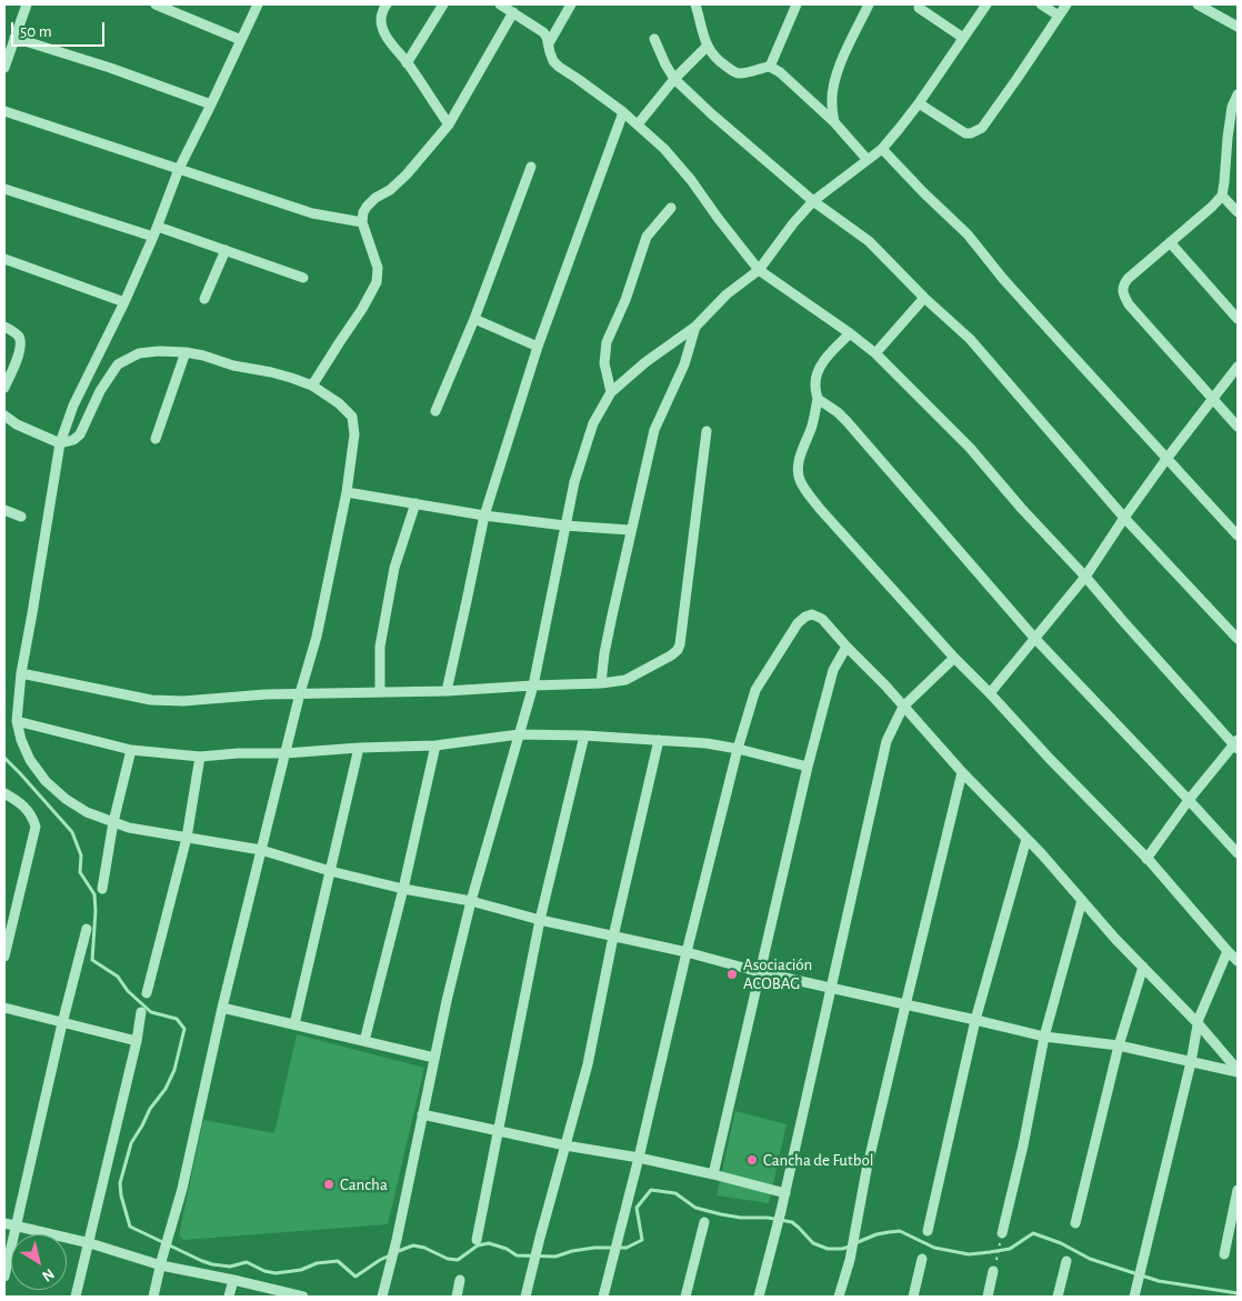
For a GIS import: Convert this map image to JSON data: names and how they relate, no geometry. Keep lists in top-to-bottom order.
{
  "places": ["Asociación ACOBAG", "Cancha de Futbol", "Cancha"],
  "scale_bar": "50 m",
  "north": "bottom right"
}
